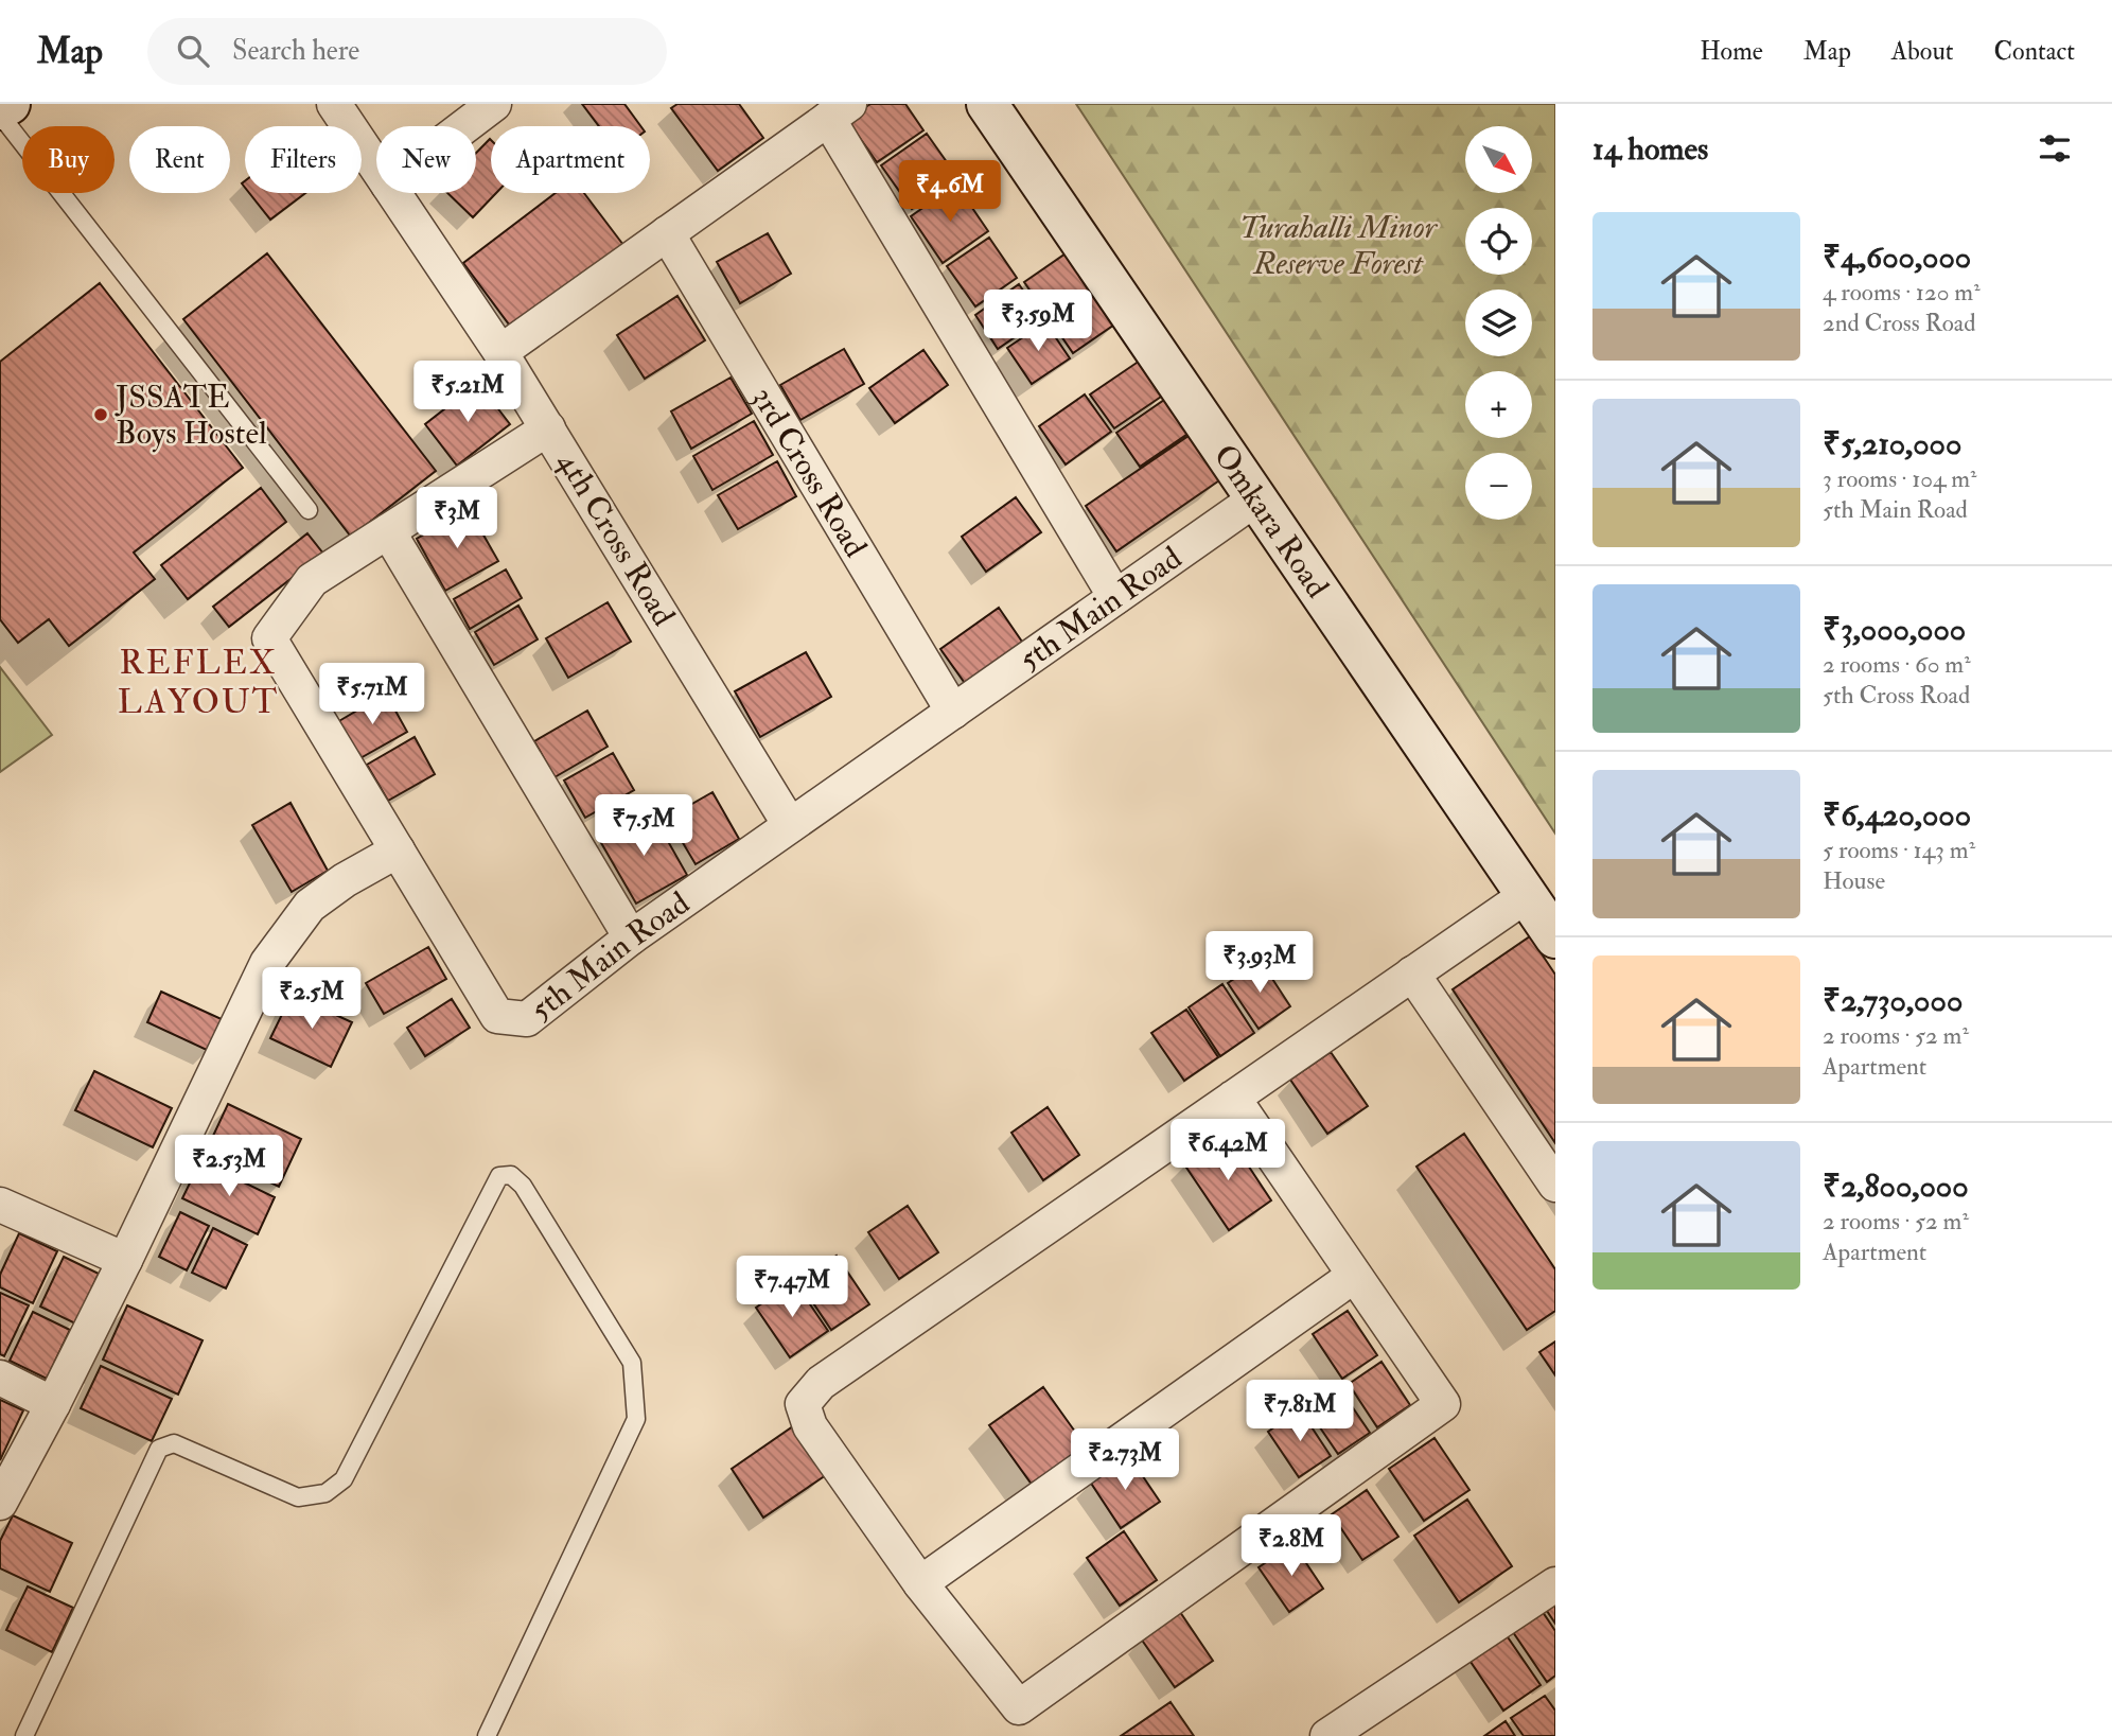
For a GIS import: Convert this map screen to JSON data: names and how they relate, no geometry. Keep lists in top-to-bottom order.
{
  "streets": {
    "street": [
      "3rd Cross Road",
      "Omkara Road",
      "4th Cross Road",
      "5th Main Road"
    ]
  },
  "crossings": [
    ["3rd Cross Road", "5th Main Road"],
    ["Omkara Road", "5th Main Road"],
    ["4th Cross Road", "5th Main Road"]
  ],
  "districts": ["REFLEX LAYOUT"],
  "parks": ["Turahalli Minor Reserve Forest"],
  "places": ["JSSATE Boys Hostel"],
  "north": "bottom right",
  "page": {
    "header": "Map",
    "search": "Search here",
    "nav": [
      "Home",
      "Map",
      "About",
      "Contact"
    ],
    "heading": "14 homes",
    "map_buttons": ["+", "−"],
    "chip": [
      "Buy",
      "Rent",
      "Filters",
      "New",
      "Apartment"
    ],
    "price": [
      "₹4.6M",
      "₹3.59M",
      "₹5.21M",
      "₹3M",
      "₹5.71M",
      "₹7.5M",
      "₹3.93M",
      "₹2.5M",
      "₹6.42M",
      "₹2.53M",
      "₹7.47M",
      "₹7.81M",
      "₹2.73M",
      "₹2.8M"
    ],
    "list": [
      {
        "name": "₹4,600,000",
        "note": "4 rooms · 120 m² · 2nd Cross Road"
      },
      {
        "name": "₹5,210,000",
        "note": "3 rooms · 104 m² · 5th Main Road"
      },
      {
        "name": "₹3,000,000",
        "note": "2 rooms · 60 m² · 5th Cross Road"
      },
      {
        "name": "₹6,420,000",
        "note": "5 rooms · 143 m² · House"
      },
      {
        "name": "₹2,730,000",
        "note": "2 rooms · 52 m² · Apartment"
      },
      {
        "name": "₹2,800,000",
        "note": "2 rooms · 52 m² · Apartment"
      }
    ]
  }
}
